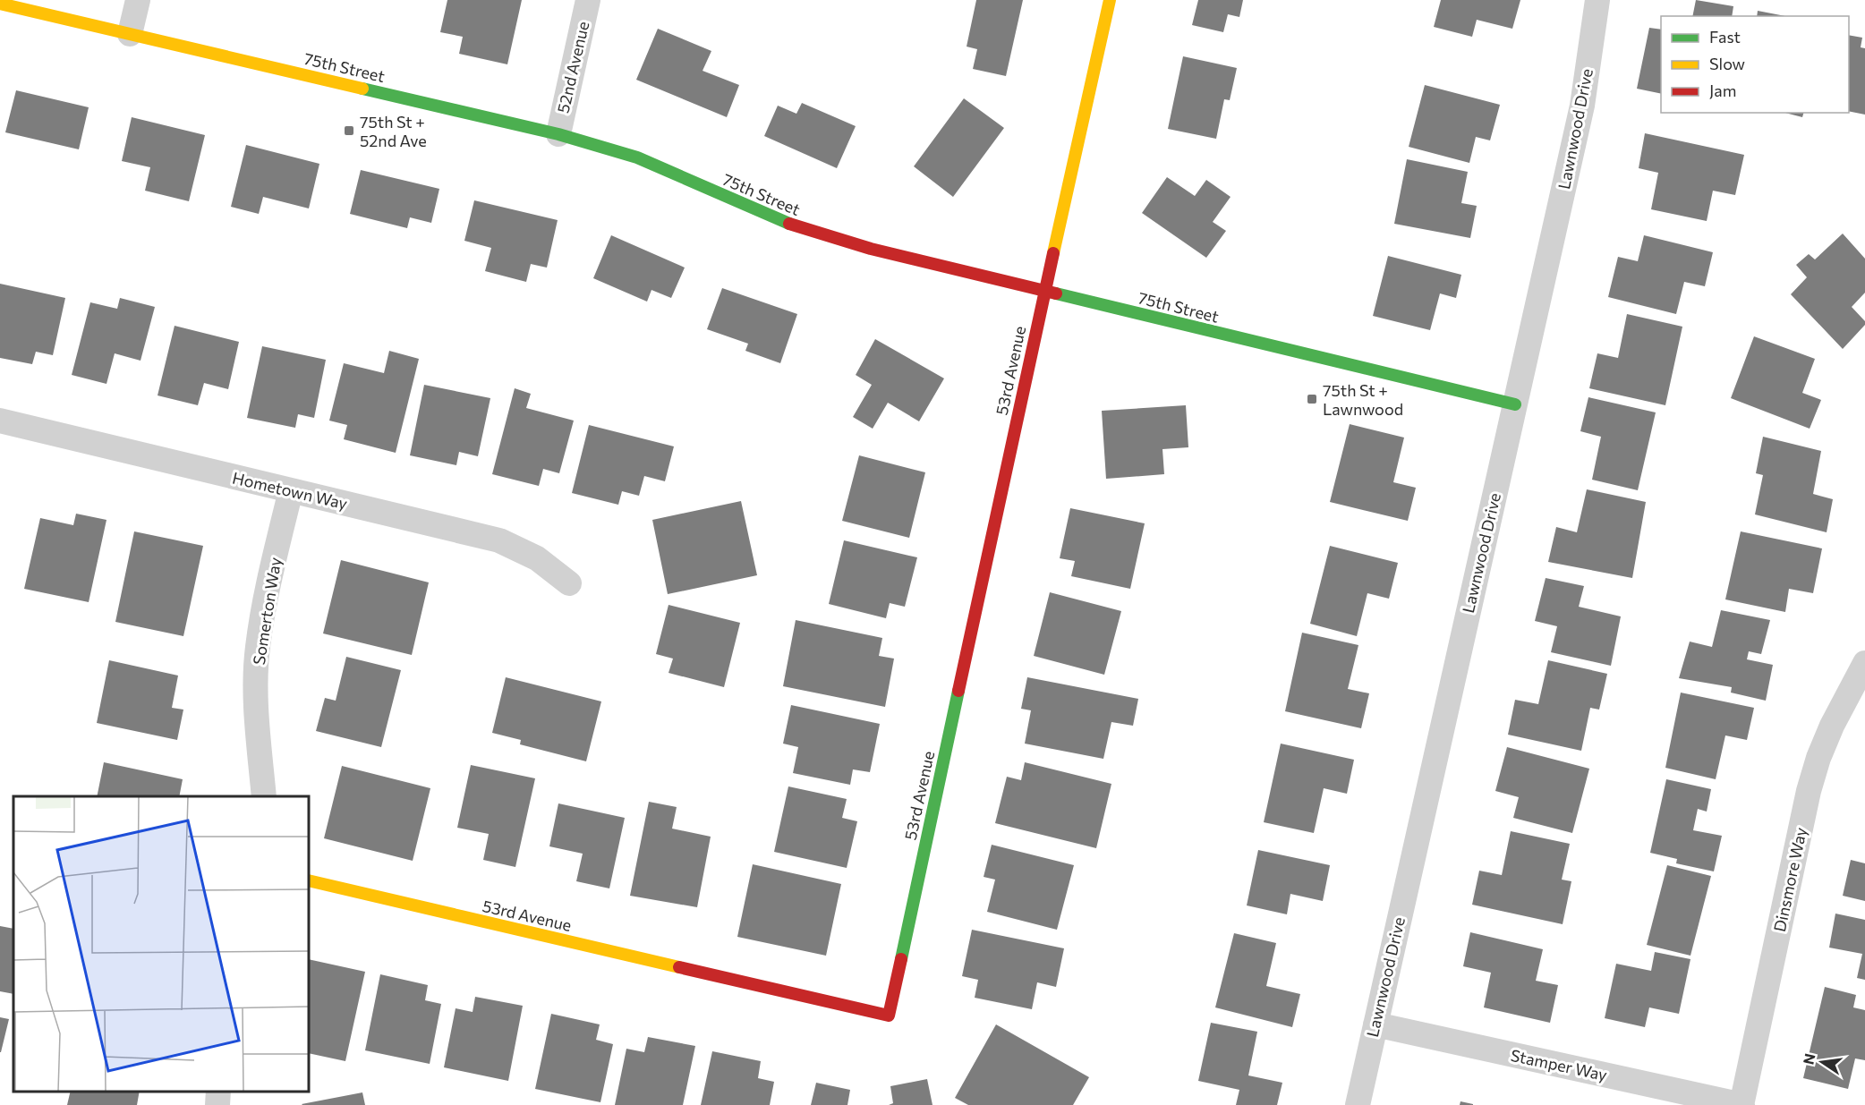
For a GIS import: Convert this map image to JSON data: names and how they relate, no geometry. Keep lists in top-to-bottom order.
{
  "streets": {
    "street": [
      "75th Street",
      "52nd Avenue",
      "Lawnwood Drive",
      "53rd Avenue",
      "Hometown Way",
      "Somerton Way",
      "Dinsmore Way",
      "Stamper Way"
    ]
  },
  "crossings": [
    ["75th Street", "52nd Avenue"],
    ["75th Street", "Lawnwood Drive"],
    ["75th Street", "53rd Avenue"],
    ["Lawnwood Drive", "Stamper Way"],
    ["Hometown Way", "Somerton Way"],
    ["Dinsmore Way", "Stamper Way"]
  ],
  "places": {
    "transit": ["75th St + 52nd Ave", "75th St + Lawnwood"]
  },
  "legend": ["Fast", "Slow", "Jam"],
  "north": "left"
}
